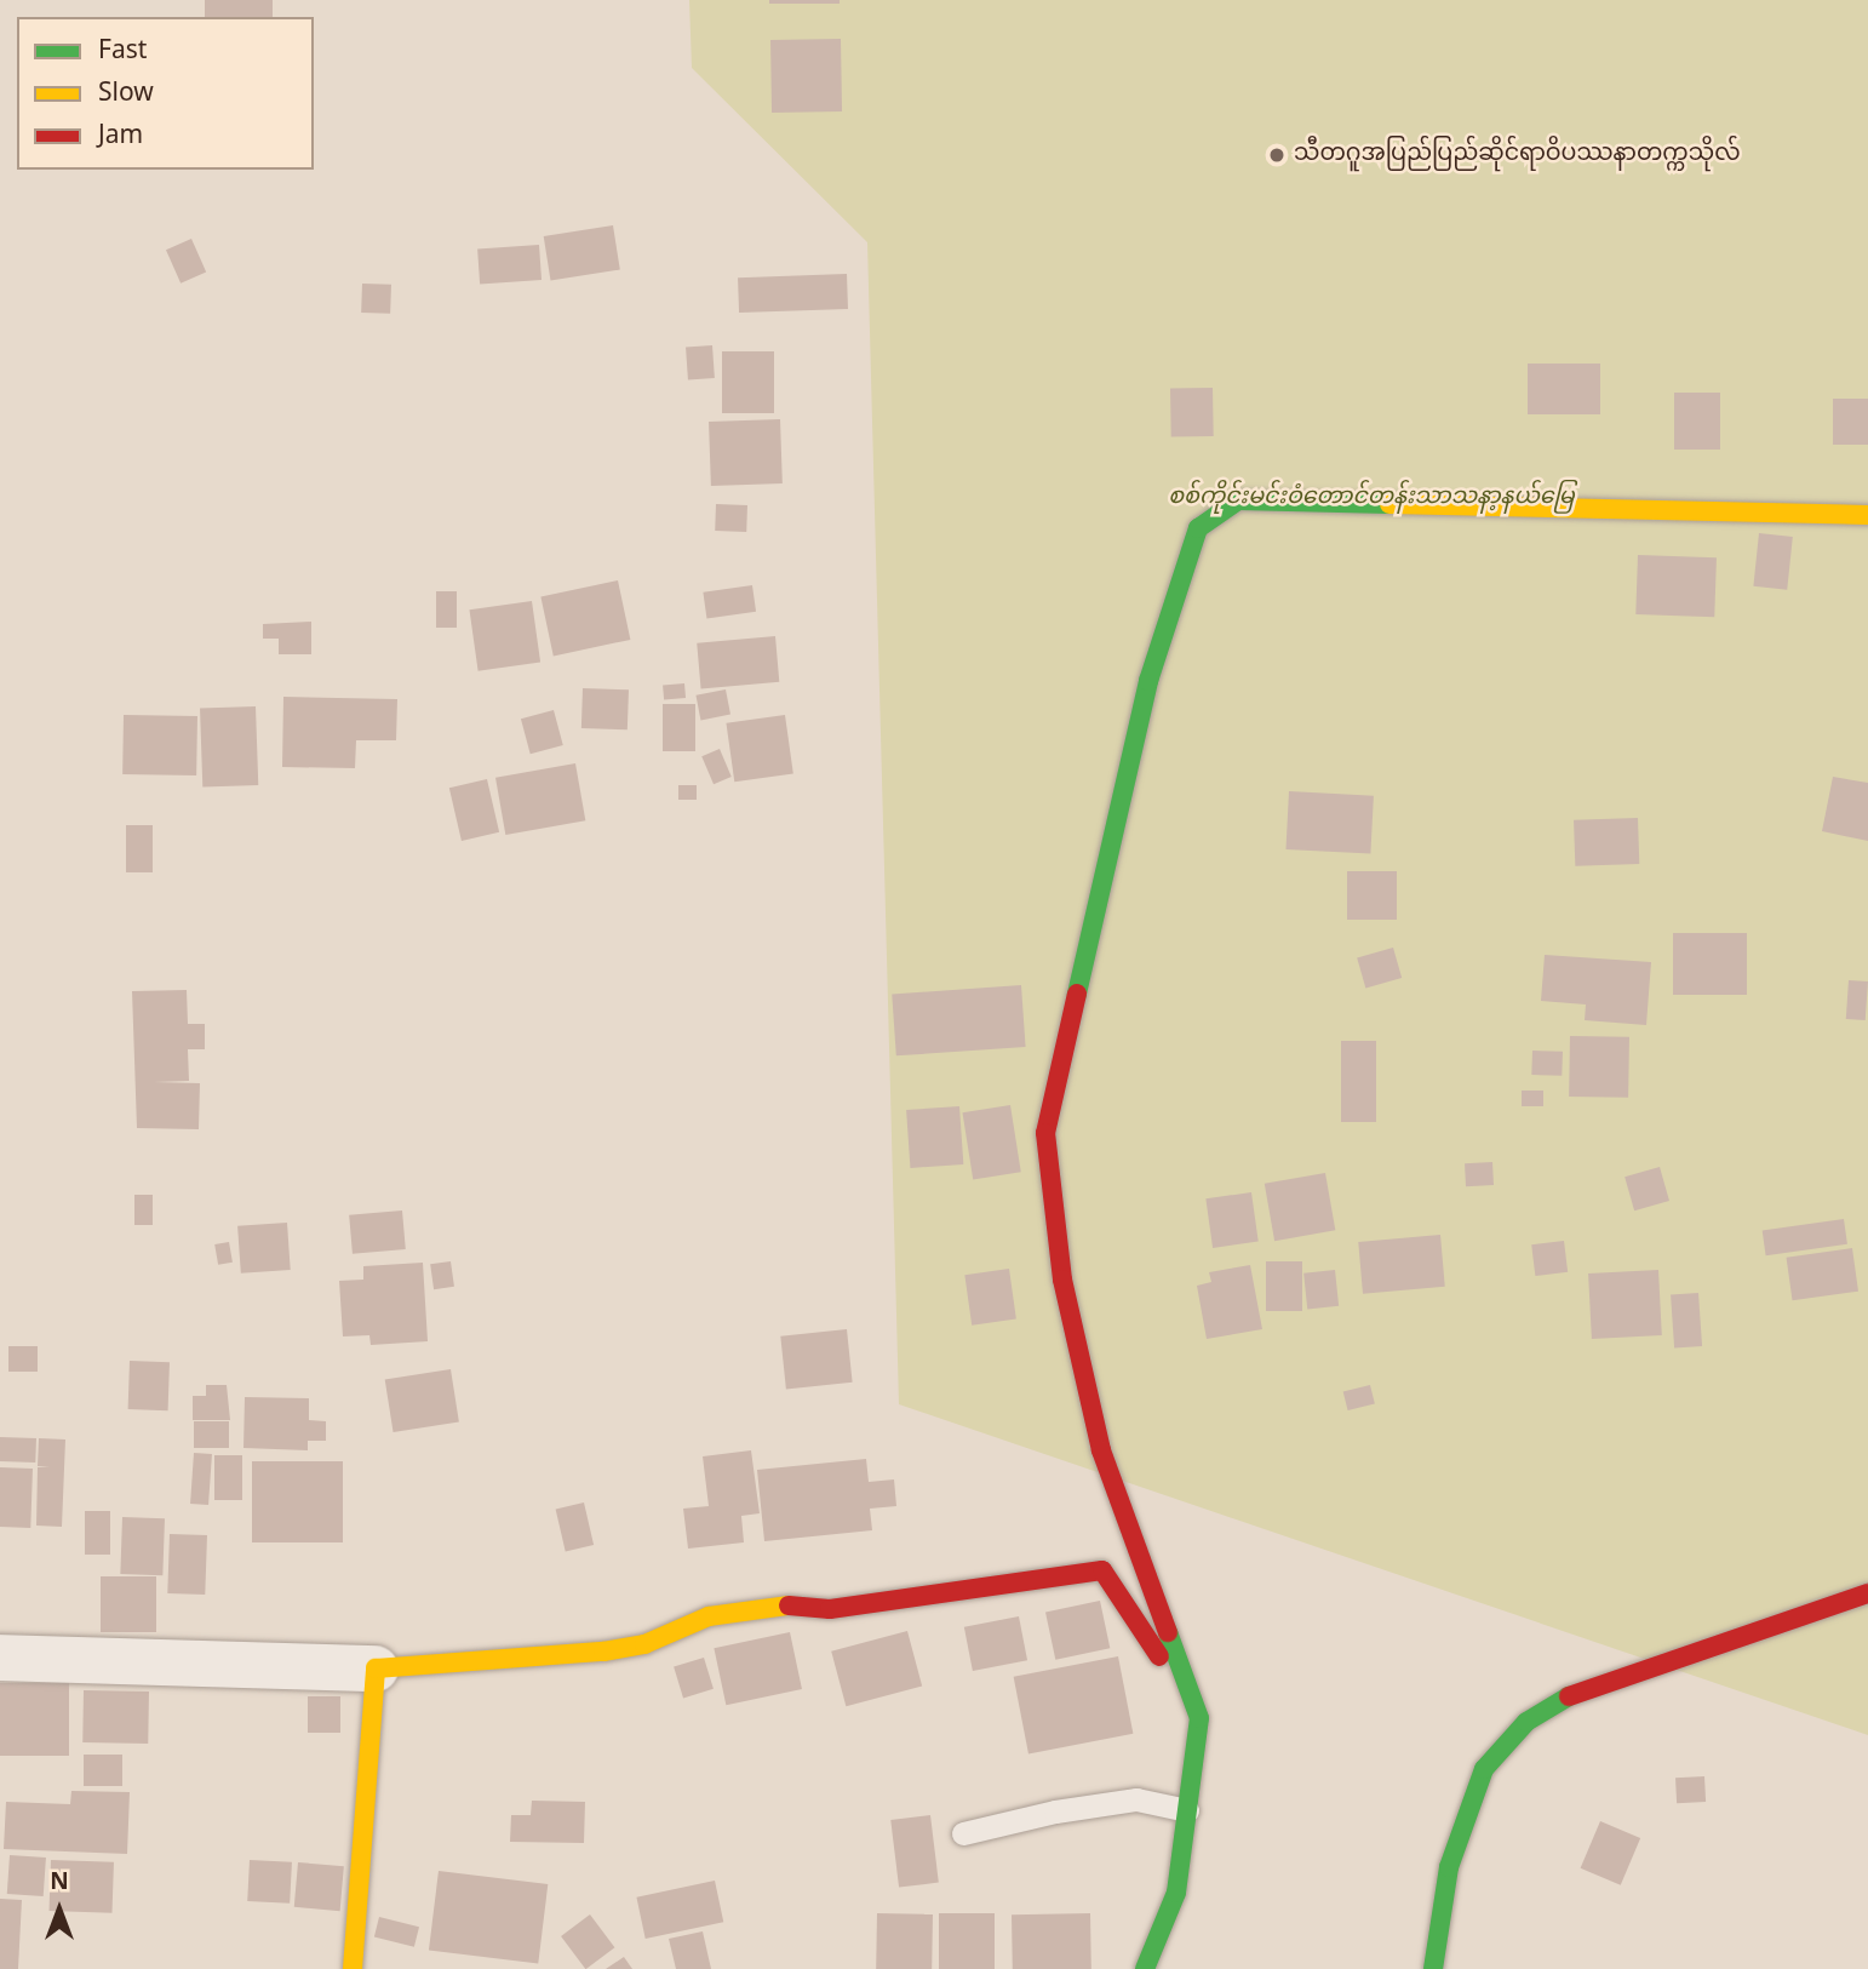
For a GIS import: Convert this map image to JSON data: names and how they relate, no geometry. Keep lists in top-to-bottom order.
{
  "parks": ["စစ်ကိုင်းမင်းဝံတောင်တန်းသာသနာ့နယ်မြေ"],
  "places": ["သီတဂူအပြည်ပြည်ဆိုင်ရာဝိပဿနာတက္ကသိုလ်"],
  "legend": ["Fast", "Slow", "Jam"],
  "north": "top"
}
